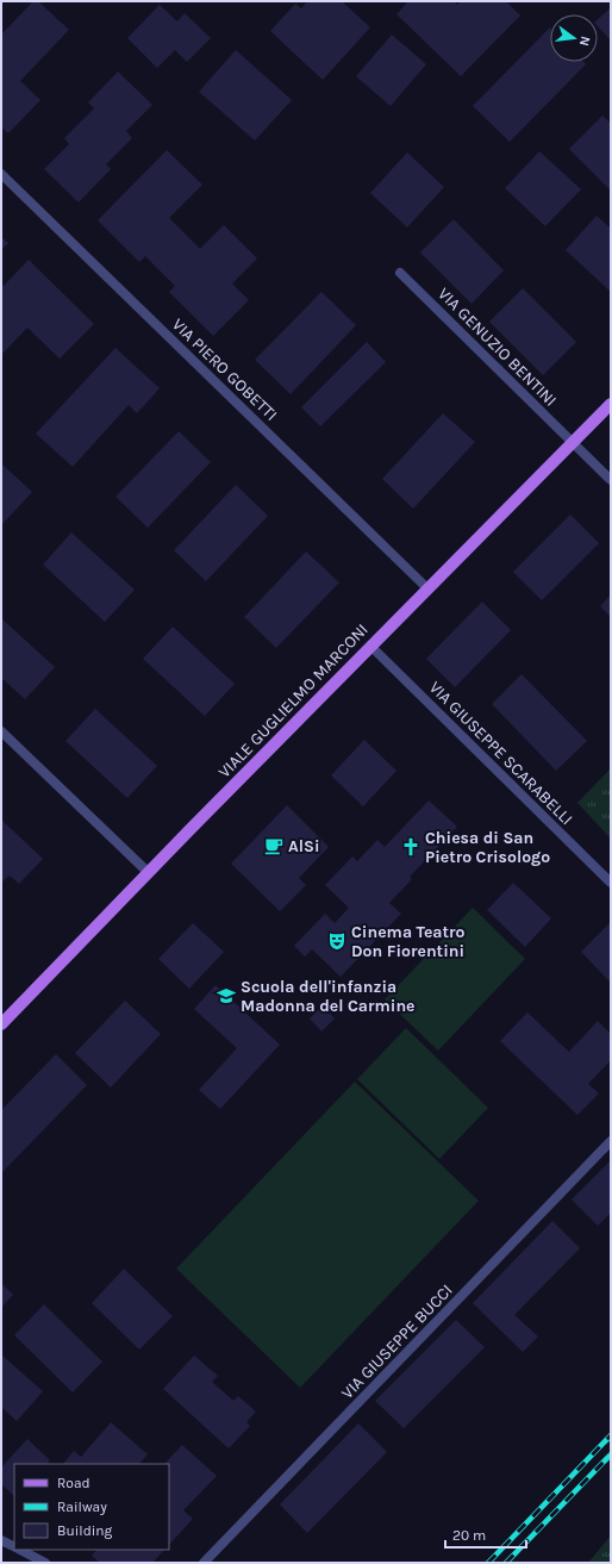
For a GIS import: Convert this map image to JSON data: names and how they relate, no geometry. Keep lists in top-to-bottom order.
{
  "streets": {
    "main road": ["VIALE GUGLIELMO MARCONI"],
    "street": [
      "VIA GENUZIO BENTINI",
      "VIA PIERO GOBETTI",
      "VIA GIUSEPPE SCARABELLI",
      "VIA GIUSEPPE BUCCI"
    ]
  },
  "crossings": [
    ["VIA GENUZIO BENTINI", "VIALE GUGLIELMO MARCONI"],
    ["VIA PIERO GOBETTI", "VIALE GUGLIELMO MARCONI"],
    ["VIALE GUGLIELMO MARCONI", "VIA GIUSEPPE SCARABELLI"]
  ],
  "places": {
    "cafe": ["AlSi"],
    "church": ["Chiesa di San Pietro Crisologo"],
    "theatre": ["Cinema Teatro Don Fiorentini"],
    "school or university": ["Scuola dell'infanzia Madonna del Carmine"]
  },
  "legend": ["Road", "Railway", "Building"],
  "scale_bar": "20 m",
  "north": "right"
}
